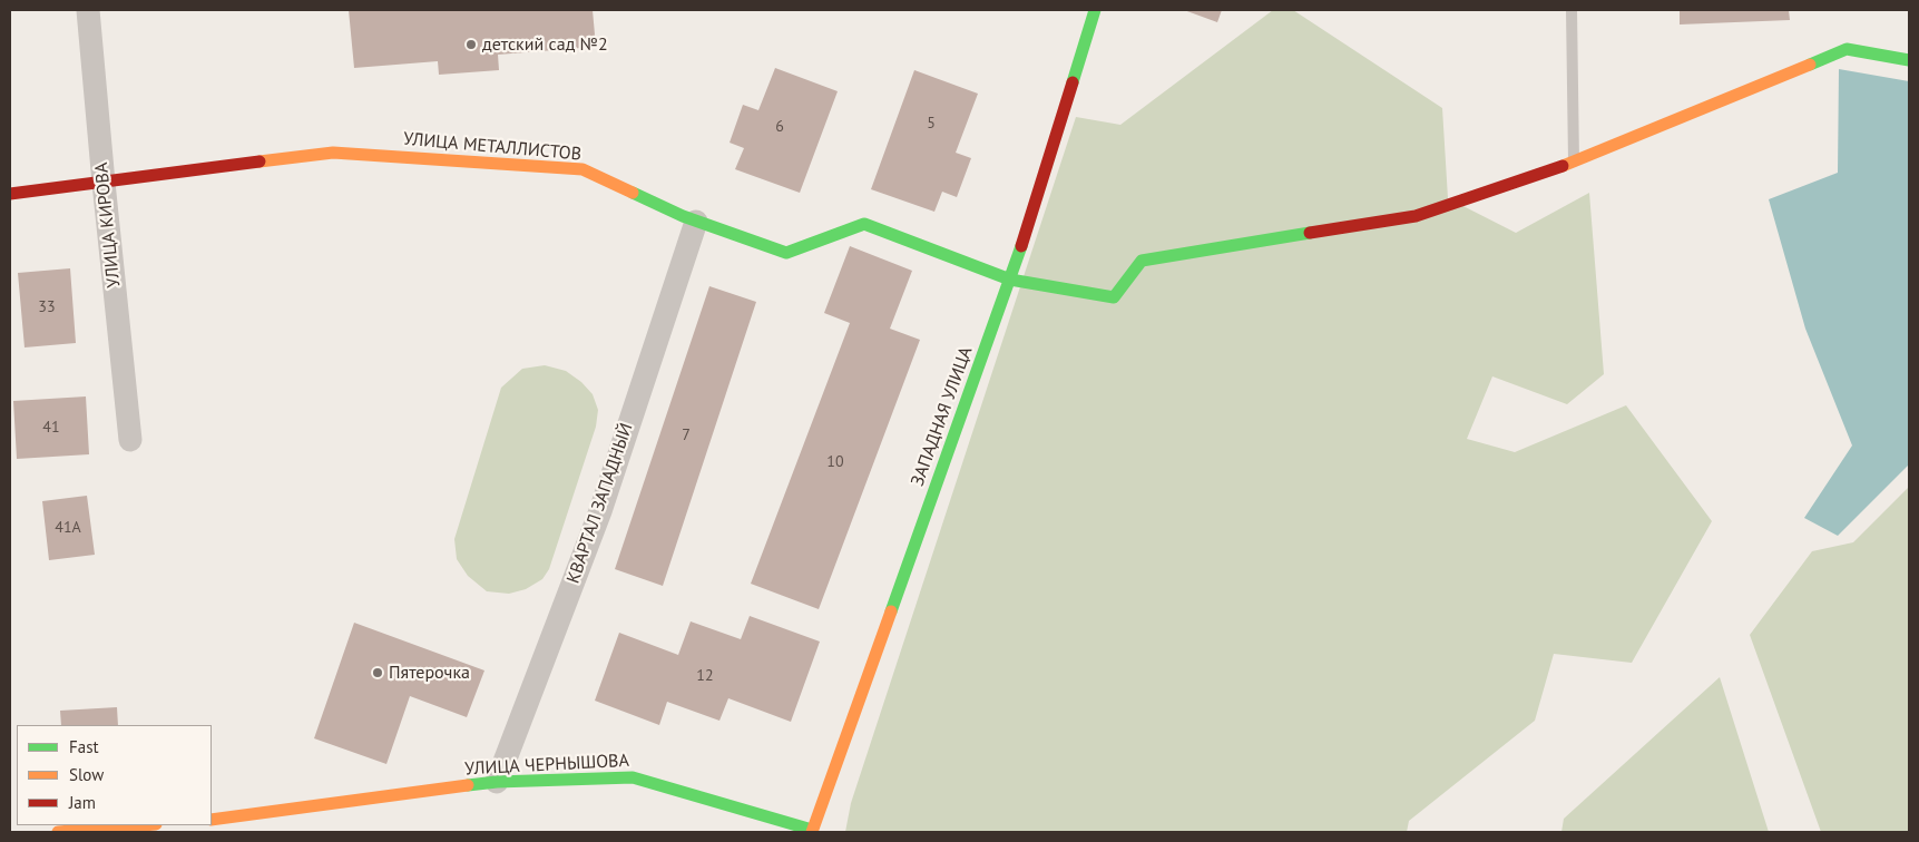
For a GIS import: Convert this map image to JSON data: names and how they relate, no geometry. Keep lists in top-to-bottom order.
{
  "streets": {
    "street": [
      "УЛИЦА МЕТАЛЛИСТОВ",
      "УЛИЦА КИРОВА",
      "ЗАПАДНАЯ УЛИЦА",
      "КВАРТАЛ ЗАПАДНЫЙ",
      "УЛИЦА ЧЕРНЫШОВА"
    ]
  },
  "crossings": [
    ["УЛИЦА МЕТАЛЛИСТОВ", "УЛИЦА КИРОВА"],
    ["УЛИЦА МЕТАЛЛИСТОВ", "ЗАПАДНАЯ УЛИЦА"],
    ["УЛИЦА МЕТАЛЛИСТОВ", "КВАРТАЛ ЗАПАДНЫЙ"],
    ["ЗАПАДНАЯ УЛИЦА", "УЛИЦА ЧЕРНЫШОВА"],
    ["КВАРТАЛ ЗАПАДНЫЙ", "УЛИЦА ЧЕРНЫШОВА"]
  ],
  "places": ["детский сад №2", "Пятерочка"],
  "house_numbers": [
    "5",
    "6",
    "33",
    "41",
    "7",
    "10",
    "41А",
    "12"
  ],
  "legend": ["Fast", "Slow", "Jam"]
}
